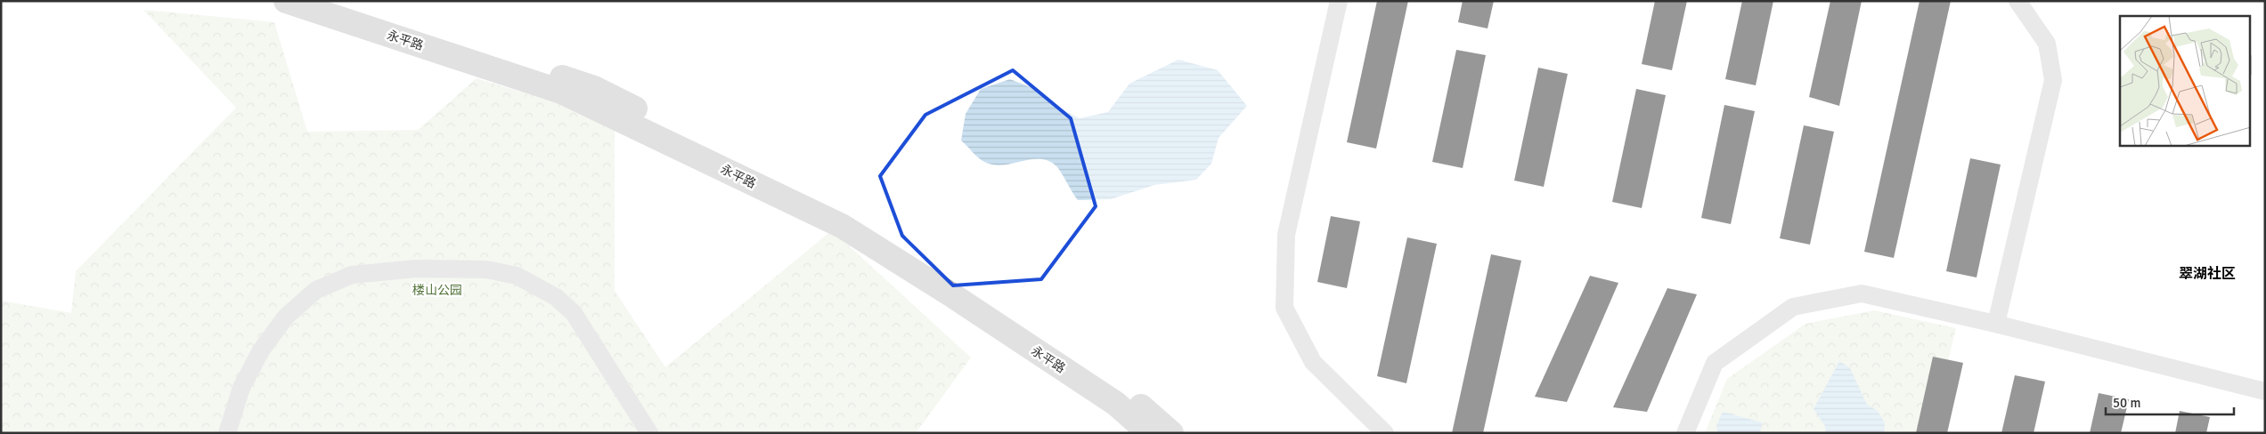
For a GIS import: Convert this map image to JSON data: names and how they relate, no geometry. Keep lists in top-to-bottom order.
{
  "streets": {
    "main road": ["永平路"]
  },
  "districts": ["翠湖社区"],
  "parks": ["楼山公园"],
  "scale_bar": "50 m"
}
